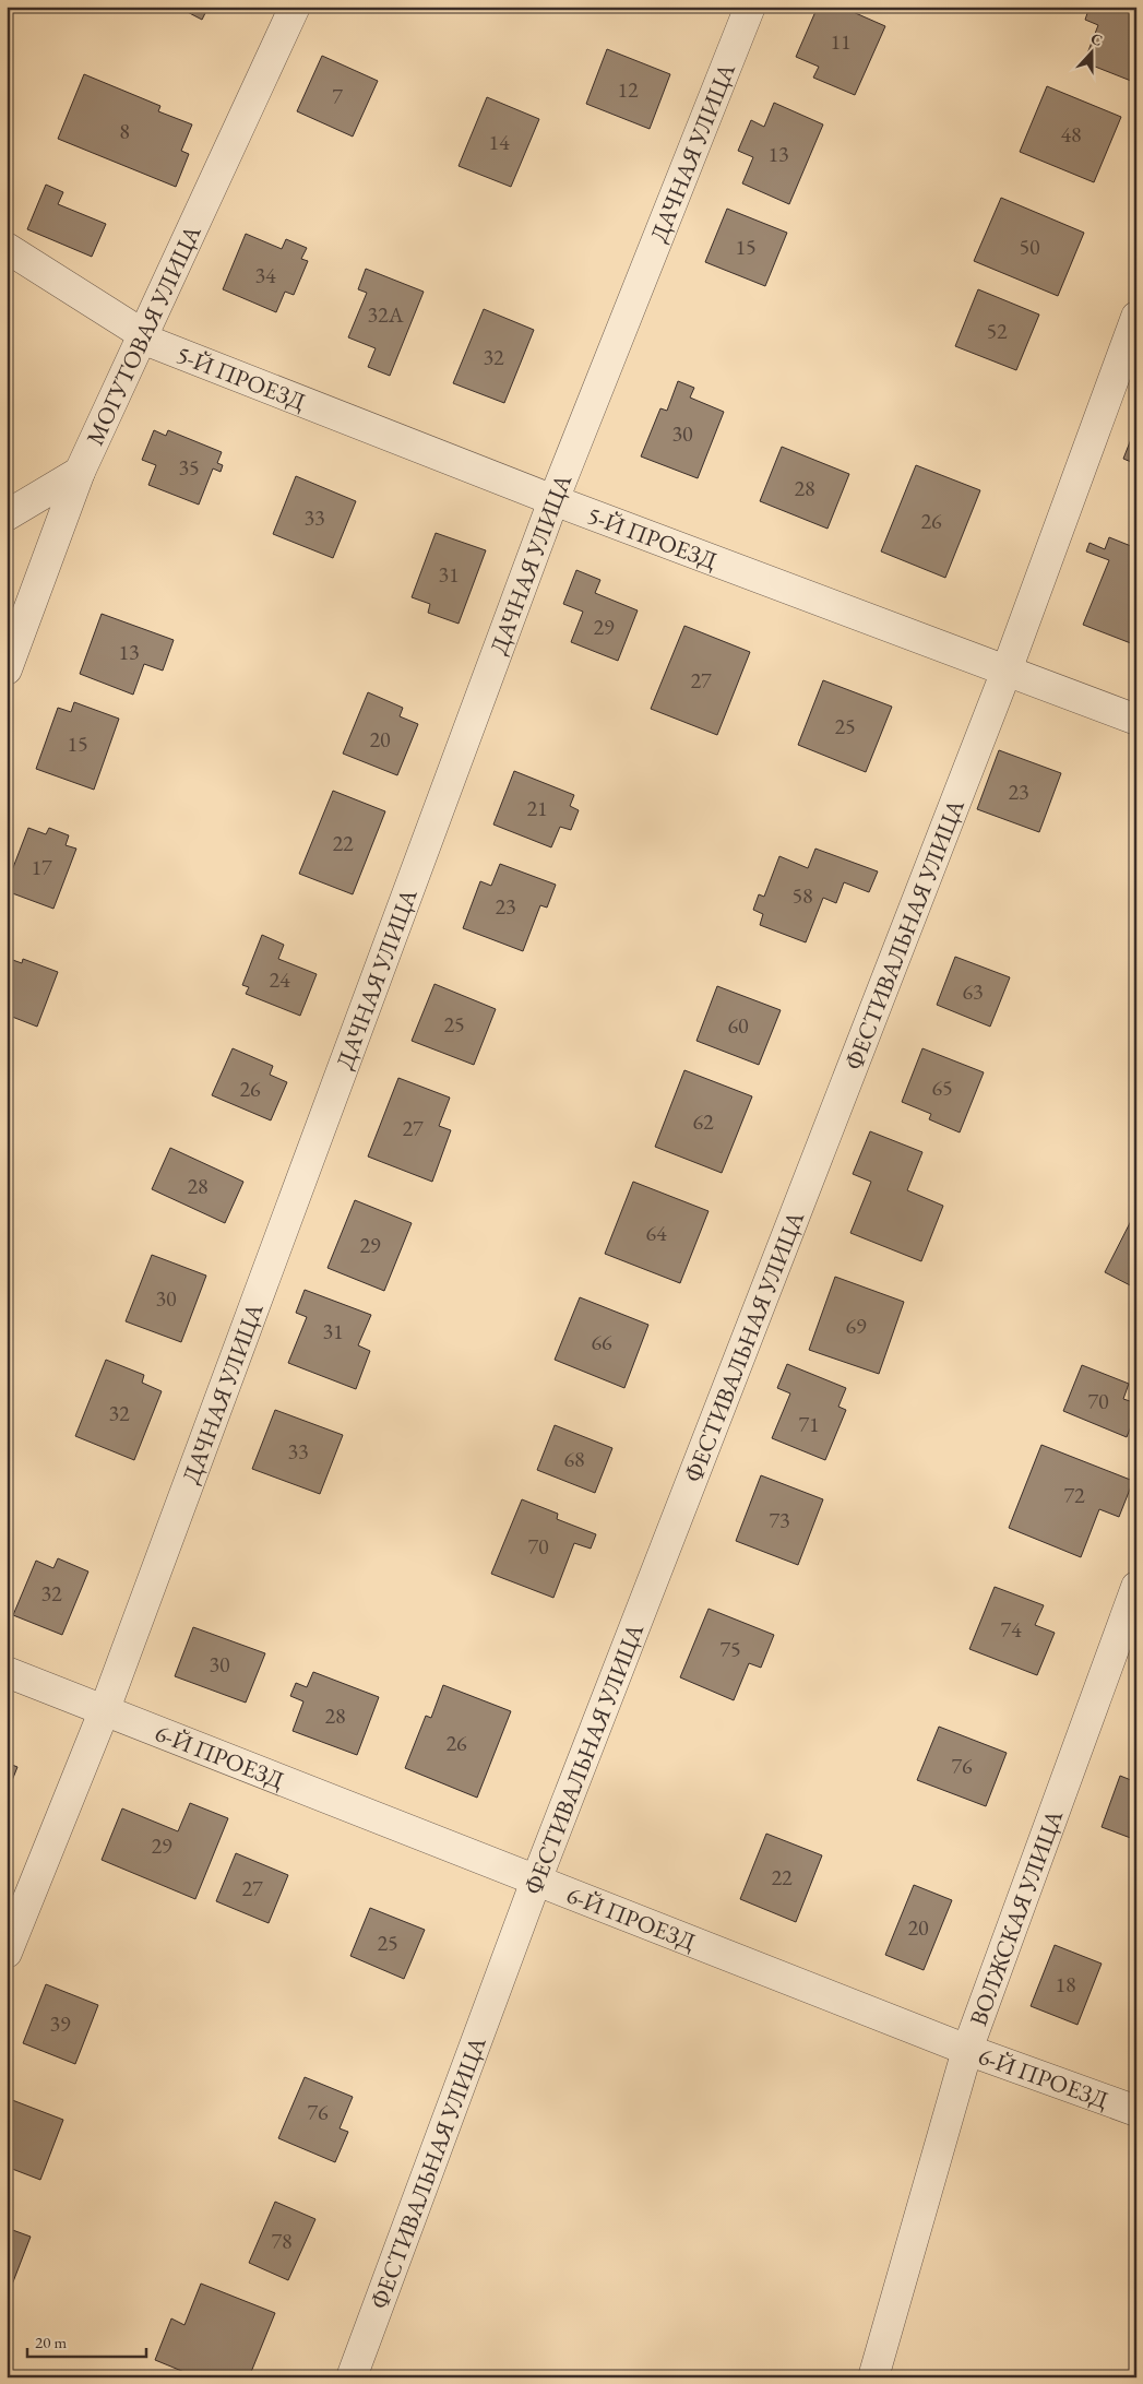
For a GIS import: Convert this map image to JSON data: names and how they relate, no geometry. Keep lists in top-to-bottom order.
{
  "streets": {
    "street": [
      "ДАЧНАЯ УЛИЦА",
      "МОГУТОВАЯ УЛИЦА",
      "5-Й ПРОЕЗД",
      "ФЕСТИВАЛЬНАЯ УЛИЦА",
      "6-Й ПРОЕЗД",
      "ВОЛЖСКАЯ УЛИЦА"
    ]
  },
  "crossings": [
    ["ДАЧНАЯ УЛИЦА", "5-Й ПРОЕЗД"],
    ["ДАЧНАЯ УЛИЦА", "6-Й ПРОЕЗД"],
    ["МОГУТОВАЯ УЛИЦА", "5-Й ПРОЕЗД"],
    ["5-Й ПРОЕЗД", "ФЕСТИВАЛЬНАЯ УЛИЦА"],
    ["ФЕСТИВАЛЬНАЯ УЛИЦА", "6-Й ПРОЕЗД"],
    ["6-Й ПРОЕЗД", "ВОЛЖСКАЯ УЛИЦА"]
  ],
  "house_numbers": [
    "11",
    "12",
    "7",
    "8",
    "48",
    "14",
    "13",
    "15",
    "50",
    "34",
    "32А",
    "52",
    "32",
    "30",
    "35",
    "28",
    "33",
    "26",
    "31",
    "29",
    "13",
    "27",
    "25",
    "20",
    "15",
    "23",
    "21",
    "22",
    "17",
    "58",
    "23",
    "24",
    "63",
    "25",
    "60",
    "65",
    "26",
    "62",
    "27",
    "28",
    "64",
    "29",
    "30",
    "69",
    "31",
    "66",
    "70",
    "32",
    "71",
    "33",
    "68",
    "72",
    "73",
    "70",
    "32",
    "74",
    "75",
    "30",
    "28",
    "26",
    "76",
    "29",
    "22",
    "27",
    "20",
    "25",
    "18",
    "39",
    "76",
    "78"
  ],
  "scale_bar": "20 m",
  "north": "top"
}
